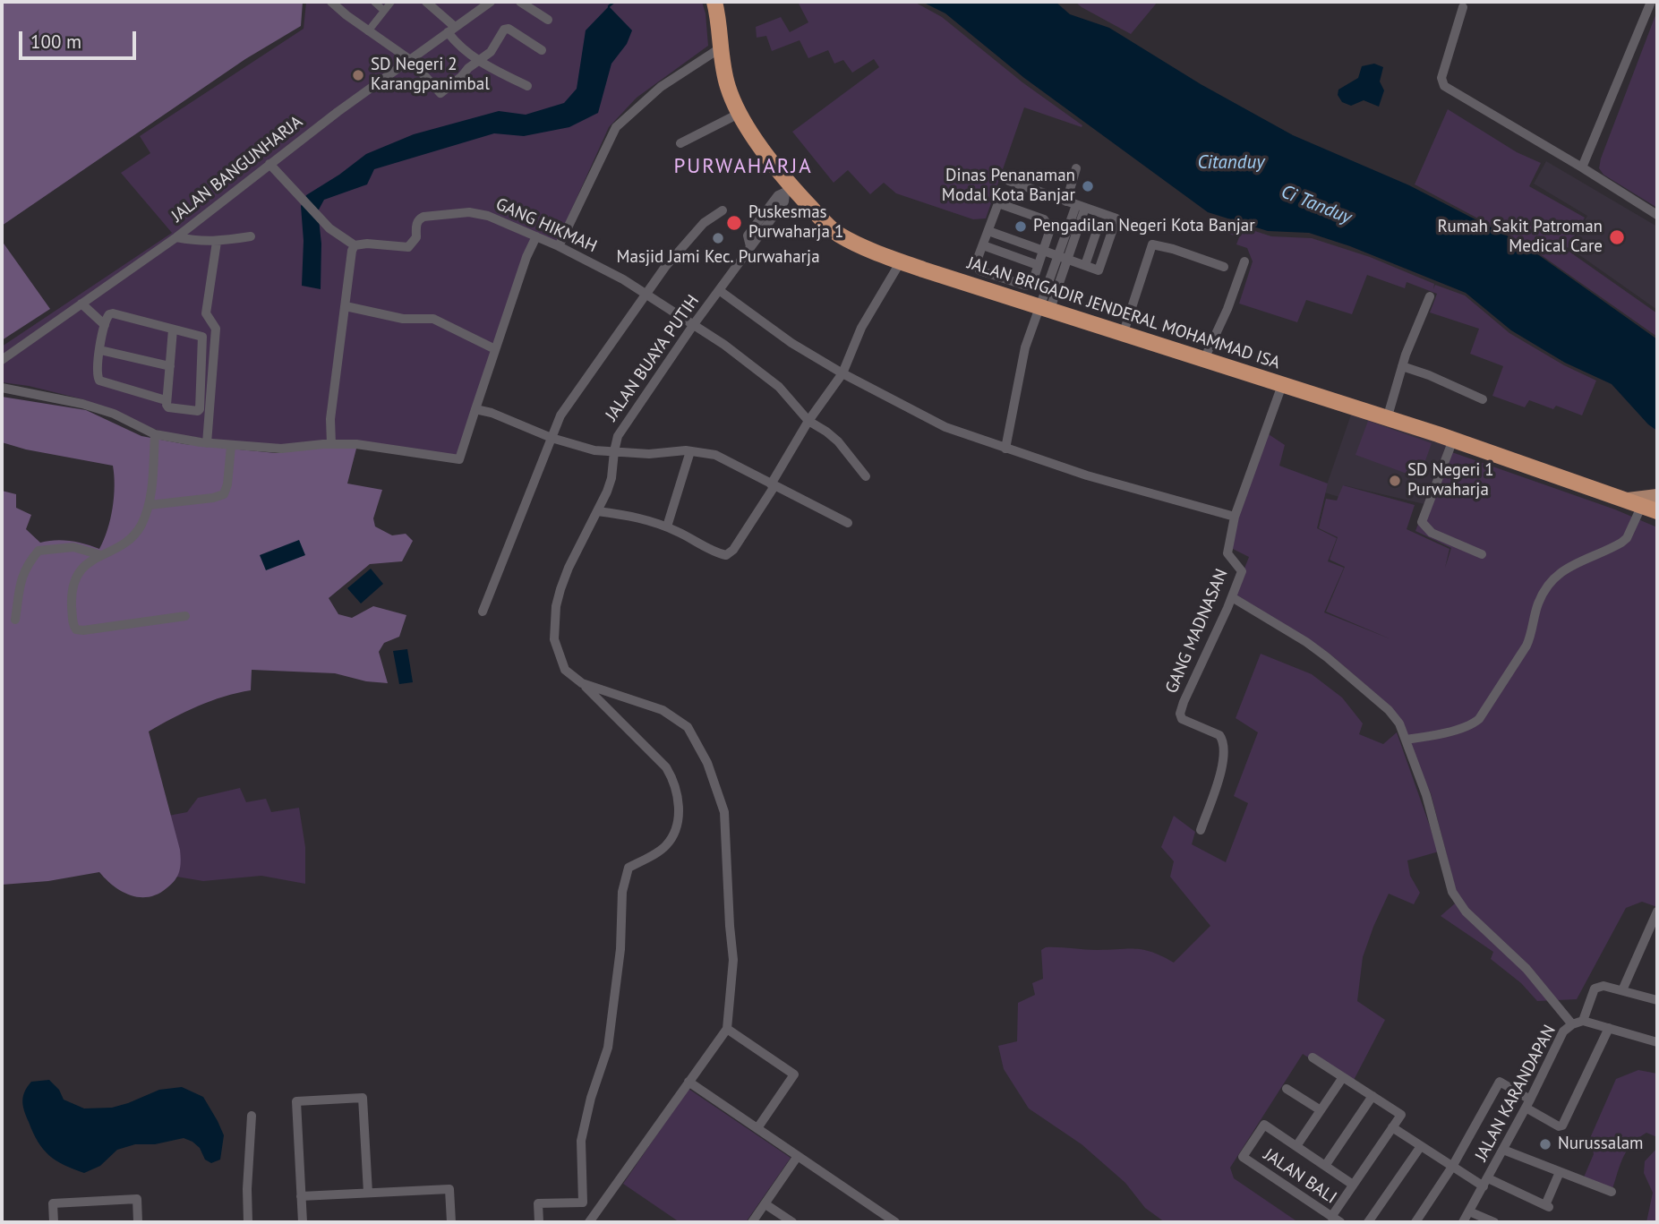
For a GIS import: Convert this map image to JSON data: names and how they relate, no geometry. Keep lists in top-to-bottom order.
{
  "streets": {
    "highway": ["JALAN BRIGADIR JENDERAL MOHAMMAD ISA"],
    "street": [
      "JALAN BANGUNHARJA",
      "GANG HIKMAH",
      "JALAN BUAYA PUTIH",
      "GANG MADNASAN",
      "JALAN KARANDAPAN",
      "JALAN BALI"
    ]
  },
  "crossings": [
    ["GANG HIKMAH", "JALAN BUAYA PUTIH"],
    ["JALAN BRIGADIR JENDERAL MOHAMMAD ISA", "JALAN BUAYA PUTIH"],
    ["JALAN BRIGADIR JENDERAL MOHAMMAD ISA", "GANG MADNASAN"]
  ],
  "districts": ["PURWAHARJA"],
  "water": ["Citanduy", "Ci Tanduy"],
  "places": [
    "SD Negeri 2 Karangpanimbal",
    "Dinas Penanaman Modal Kota Banjar",
    "Puskesmas Purwaharja 1",
    "Pengadilan Negeri Kota Banjar",
    "Rumah Sakit Patroman Medical Care",
    "Masjid Jami Kec. Purwaharja",
    "SD Negeri 1 Purwaharja",
    "Nurussalam"
  ],
  "scale_bar": "100 m"
}
